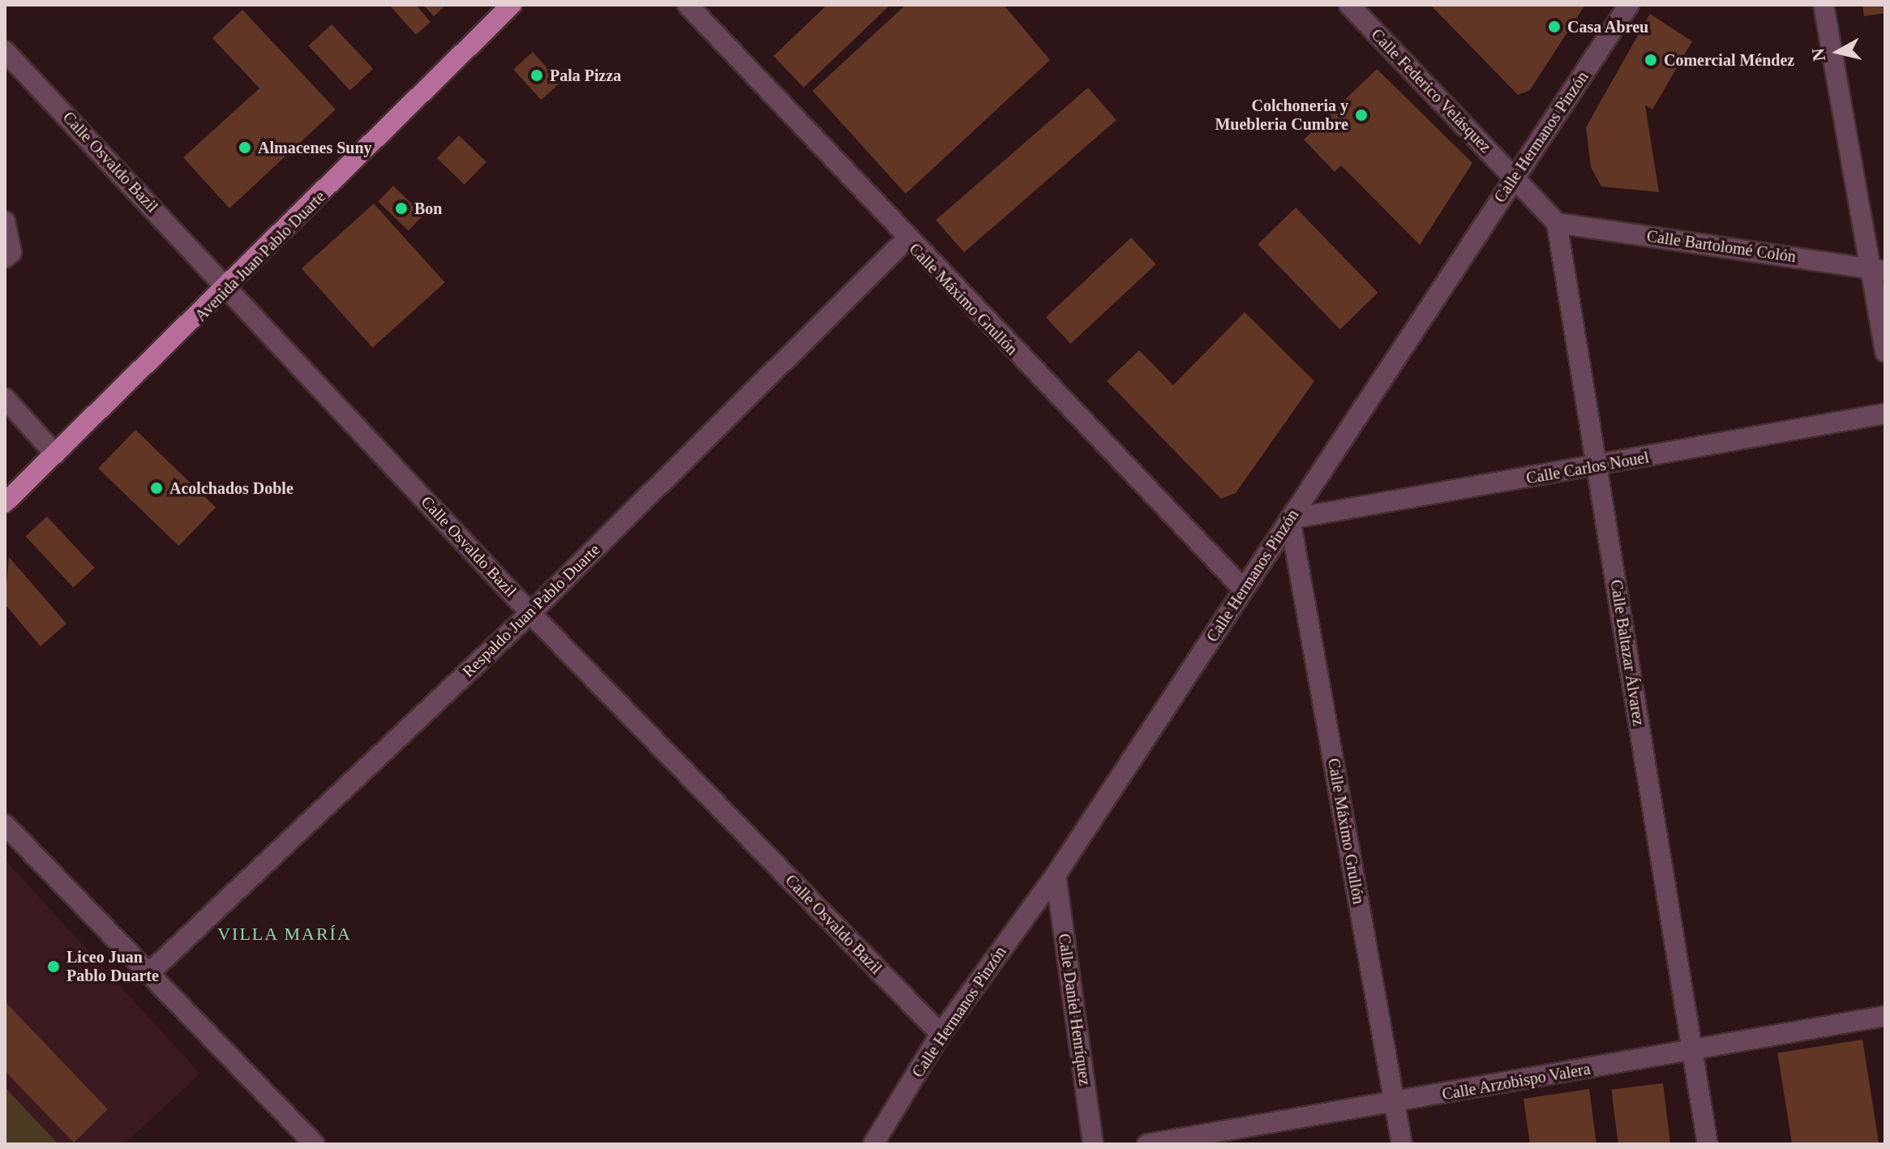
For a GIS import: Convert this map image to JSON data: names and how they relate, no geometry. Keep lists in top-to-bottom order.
{
  "streets": {
    "main road": ["Avenida Juan Pablo Duarte"],
    "street": [
      "Calle Federico Velásquez",
      "Calle Hermanos Pinzón",
      "Calle Osvaldo Bazil",
      "Calle Bartolomé Colón",
      "Calle Máximo Grullón",
      "Calle Carlos Nouel",
      "Respaldo Juan Pablo Duarte",
      "Calle Baltazar Álvarez",
      "Calle Daniel Henríquez",
      "Calle Arzobispo Valera"
    ]
  },
  "crossings": [
    ["Calle Federico Velásquez", "Calle Hermanos Pinzón"],
    ["Calle Hermanos Pinzón", "Calle Osvaldo Bazil"],
    ["Calle Hermanos Pinzón", "Calle Máximo Grullón"],
    ["Calle Hermanos Pinzón", "Calle Carlos Nouel"],
    ["Calle Hermanos Pinzón", "Calle Daniel Henríquez"],
    ["Calle Osvaldo Bazil", "Avenida Juan Pablo Duarte"],
    ["Calle Osvaldo Bazil", "Respaldo Juan Pablo Duarte"],
    ["Calle Bartolomé Colón", "Calle Baltazar Álvarez"],
    ["Calle Máximo Grullón", "Calle Carlos Nouel"],
    ["Calle Máximo Grullón", "Respaldo Juan Pablo Duarte"],
    ["Calle Máximo Grullón", "Calle Arzobispo Valera"],
    ["Calle Carlos Nouel", "Calle Baltazar Álvarez"],
    ["Calle Baltazar Álvarez", "Calle Arzobispo Valera"]
  ],
  "districts": ["VILLA MARÍA"],
  "places": [
    "Casa Abreu",
    "Comercial Méndez",
    "Pala Pizza",
    "Colchoneria y Muebleria Cumbre",
    "Almacenes Suny",
    "Bon",
    "Acolchados Doble",
    "Liceo Juan Pablo Duarte"
  ],
  "north": "left"
}
